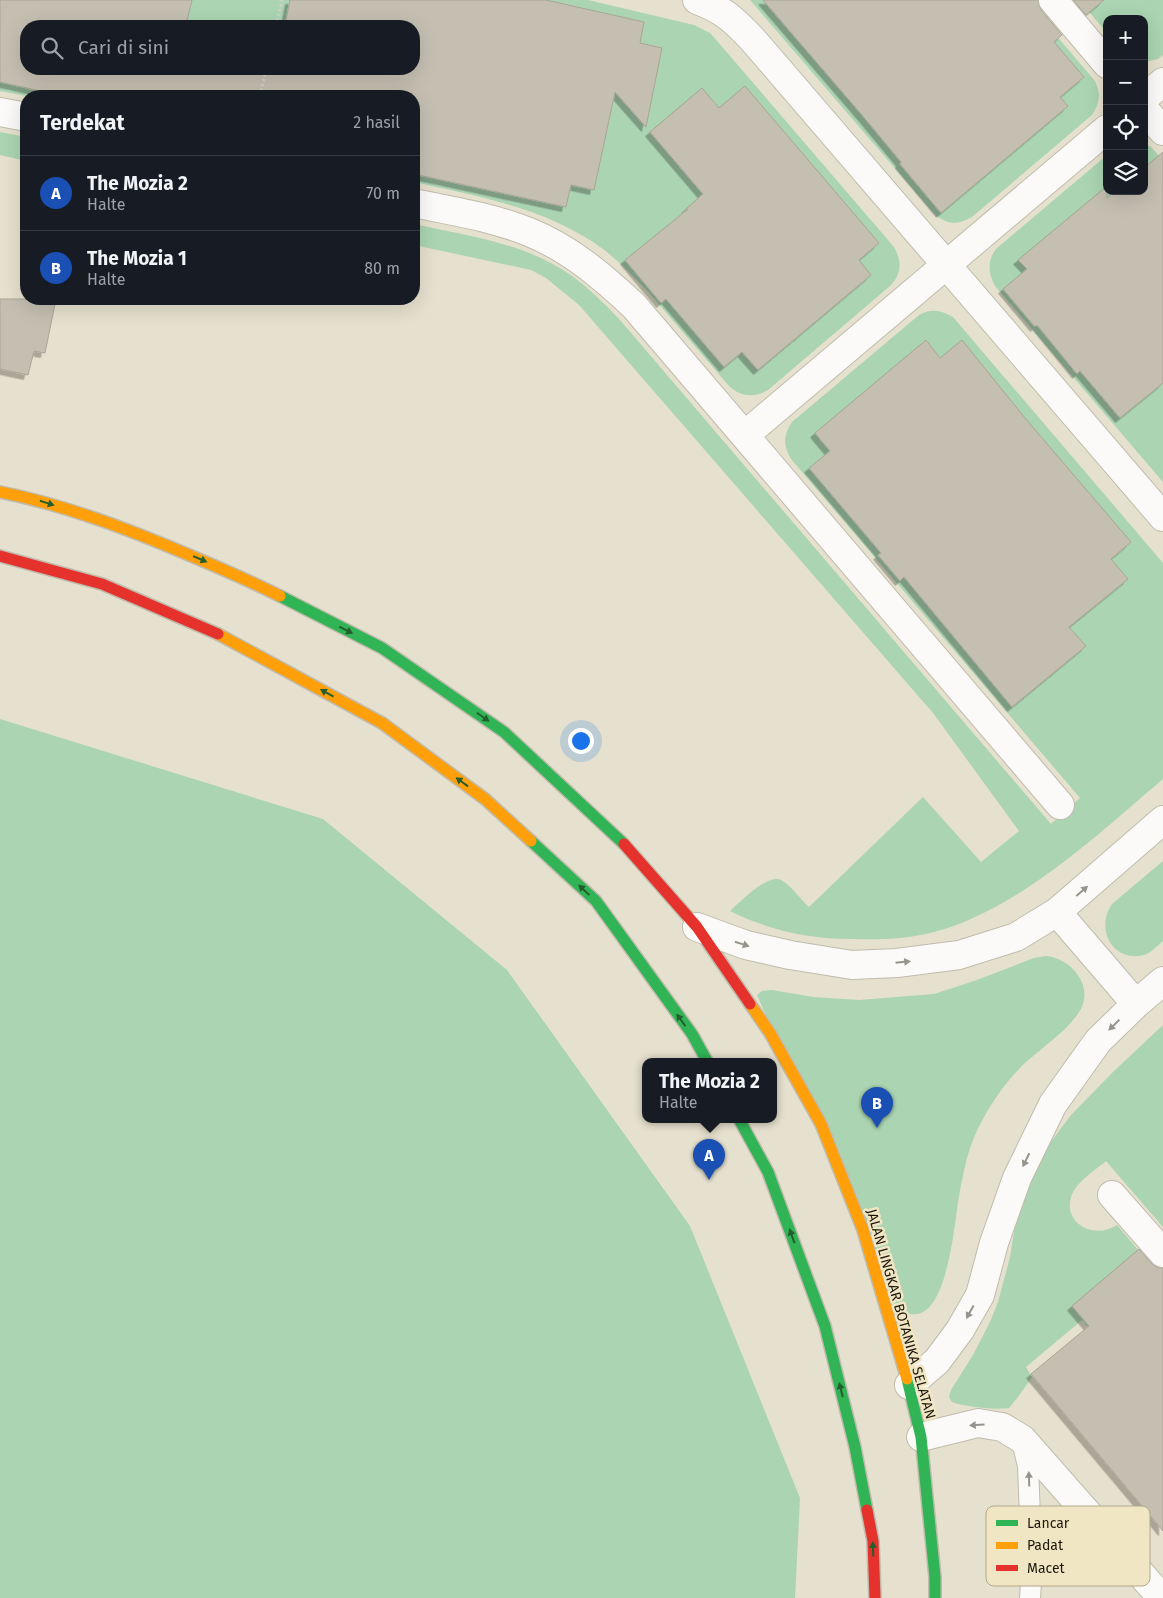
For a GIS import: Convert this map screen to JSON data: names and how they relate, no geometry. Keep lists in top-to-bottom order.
{
  "streets": {
    "street": ["JALAN LINGKAR BOTANIKA SELATAN"]
  },
  "legend": ["Lancar", "Padat", "Macet"],
  "page": {
    "map_buttons": ["+", "−"],
    "search": "Cari di sini",
    "heading": ["Terdekat", "2 hasil"],
    "list": [
      {
        "mark": "A",
        "name": "The Mozia 2",
        "note": "Halte",
        "value": "70 m"
      },
      {
        "mark": "B",
        "name": "The Mozia 1",
        "note": "Halte",
        "value": "80 m"
      }
    ],
    "popup": ["The Mozia 2", "Halte"],
    "pins": ["B", "A"]
  }
}
